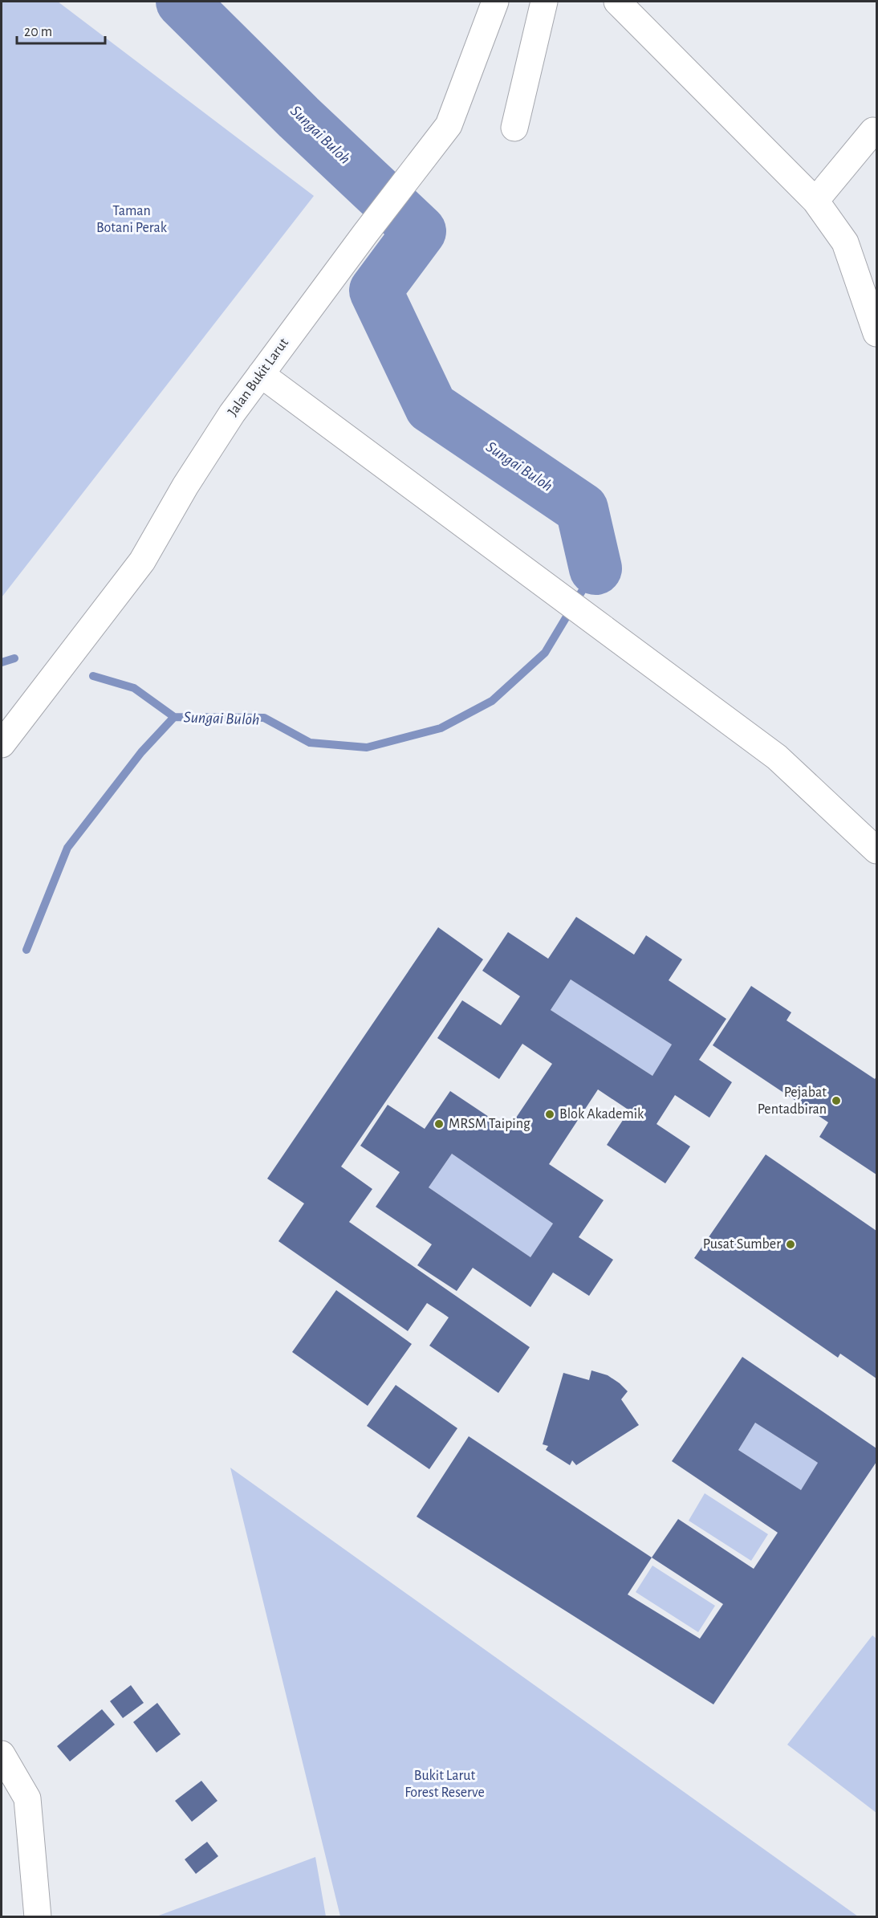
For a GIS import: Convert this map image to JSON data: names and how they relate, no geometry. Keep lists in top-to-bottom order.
{
  "streets": {
    "street": ["Jalan Bukit Larut"]
  },
  "water": ["Sungai Buloh"],
  "parks": ["Taman Botani Perak", "Bukit Larut Forest Reserve"],
  "places": [
    "Pejabat Pentadbiran",
    "Blok Akademik",
    "MRSM Taiping",
    "Pusat Sumber"
  ],
  "scale_bar": "20 m"
}
